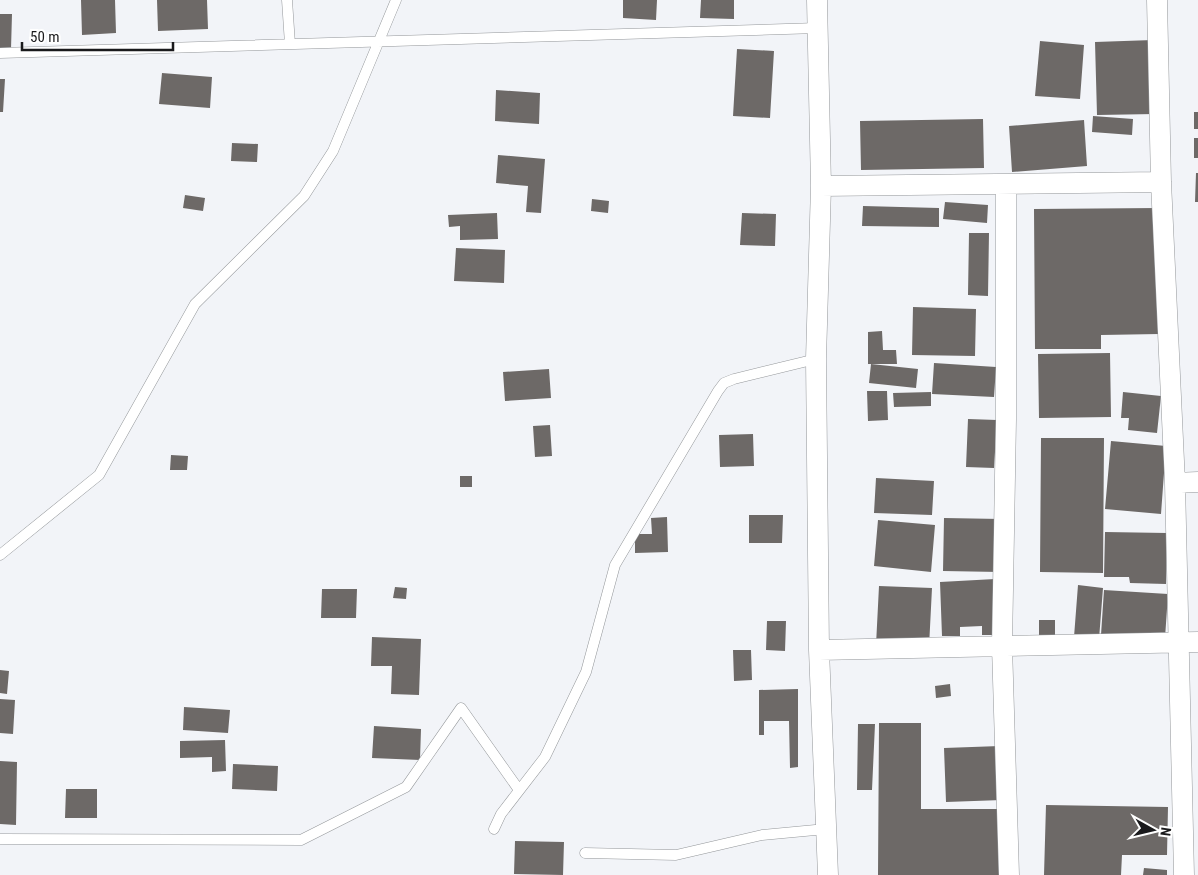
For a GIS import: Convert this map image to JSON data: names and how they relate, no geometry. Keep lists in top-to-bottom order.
{
  "scale_bar": "50 m",
  "north": "right"
}
